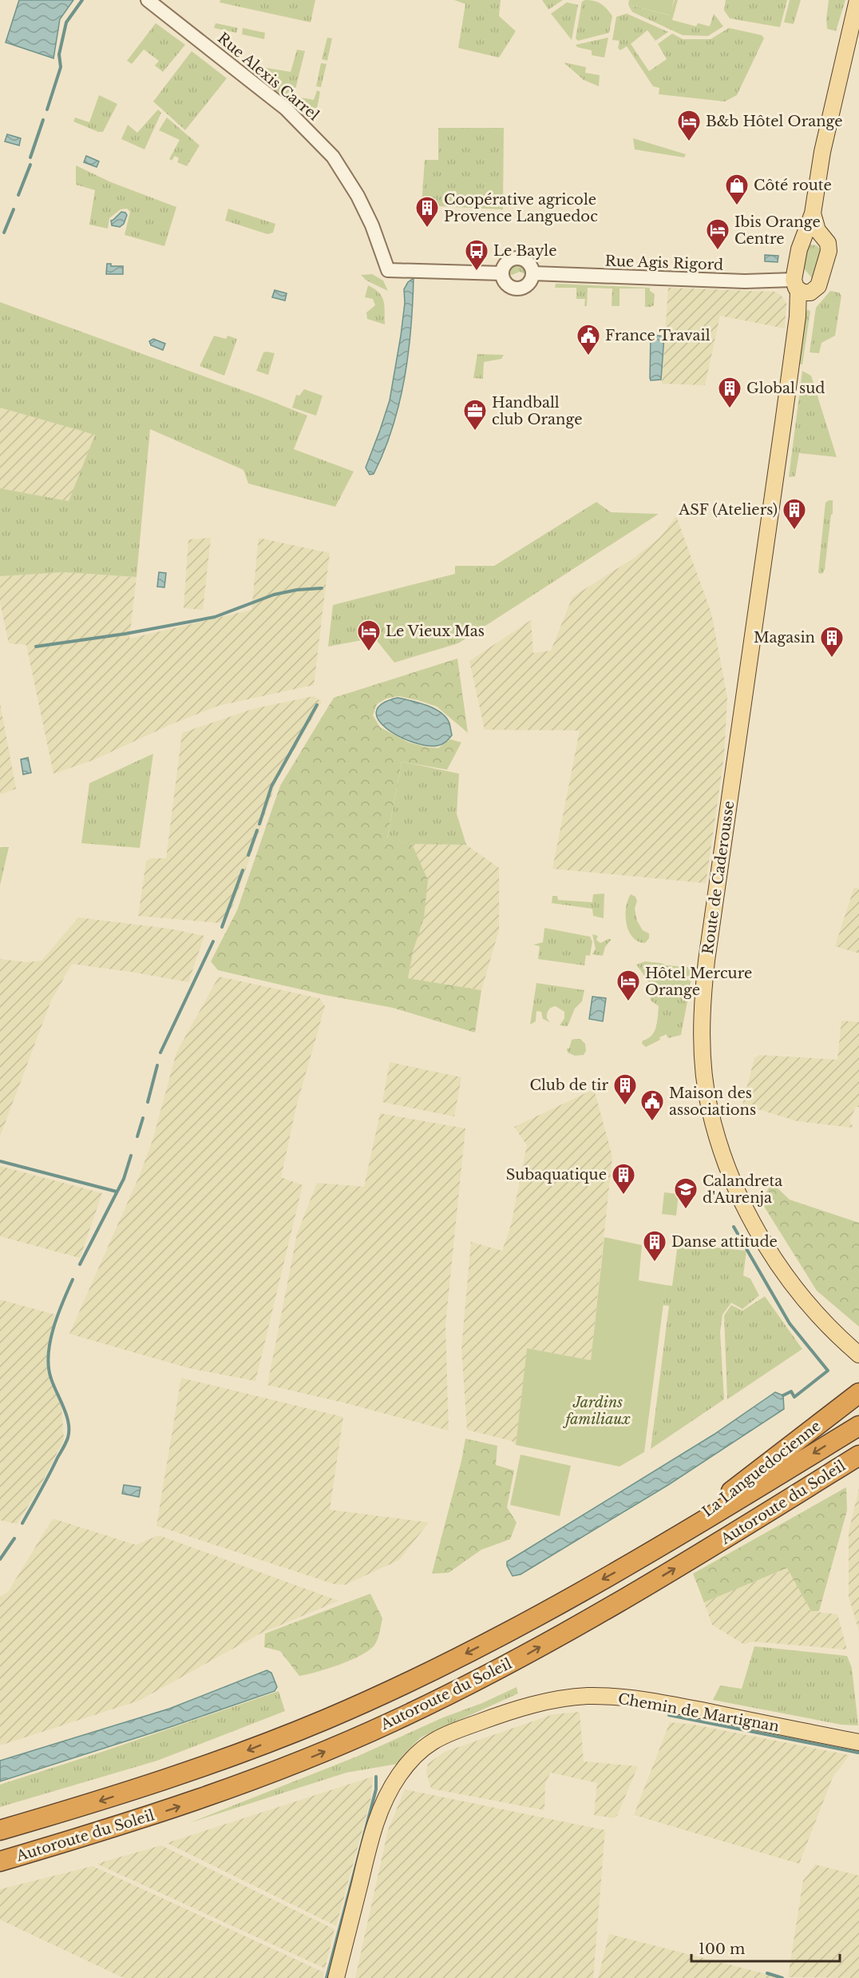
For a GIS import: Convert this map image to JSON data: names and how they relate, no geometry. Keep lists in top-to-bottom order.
{
  "streets": {
    "highway": ["La Languedocienne", "Autoroute du Soleil"],
    "main road": ["Route de Caderousse", "Chemin de Martignan"],
    "street": ["Rue Alexis Carrel", "Rue Agis Rigord"]
  },
  "crossings": [
    ["Rue Alexis Carrel", "Rue Agis Rigord"],
    ["Rue Agis Rigord", "Route de Caderousse"],
    ["La Languedocienne", "Autoroute du Soleil"]
  ],
  "parks": ["Jardins familiaux"],
  "places": {
    "hotel": [
      "B&b Hôtel Orange",
      "Ibis Orange Centre",
      "Le Vieux Mas",
      "Hôtel Mercure Orange"
    ],
    "shop": ["Côté route"],
    "building": [
      "Coopérative agricole Provence Languedoc",
      "Global sud",
      "ASF (Ateliers)",
      "Magasin",
      "Club de tir",
      "Subaquatique",
      "Danse attitude"
    ],
    "bus stop": ["Le Bayle"],
    "public building": ["France Travail", "Maison des associations"],
    "office": ["Handball club Orange"],
    "school or university": ["Calandreta d'Aurenja"]
  },
  "scale_bar": "100 m"
}
